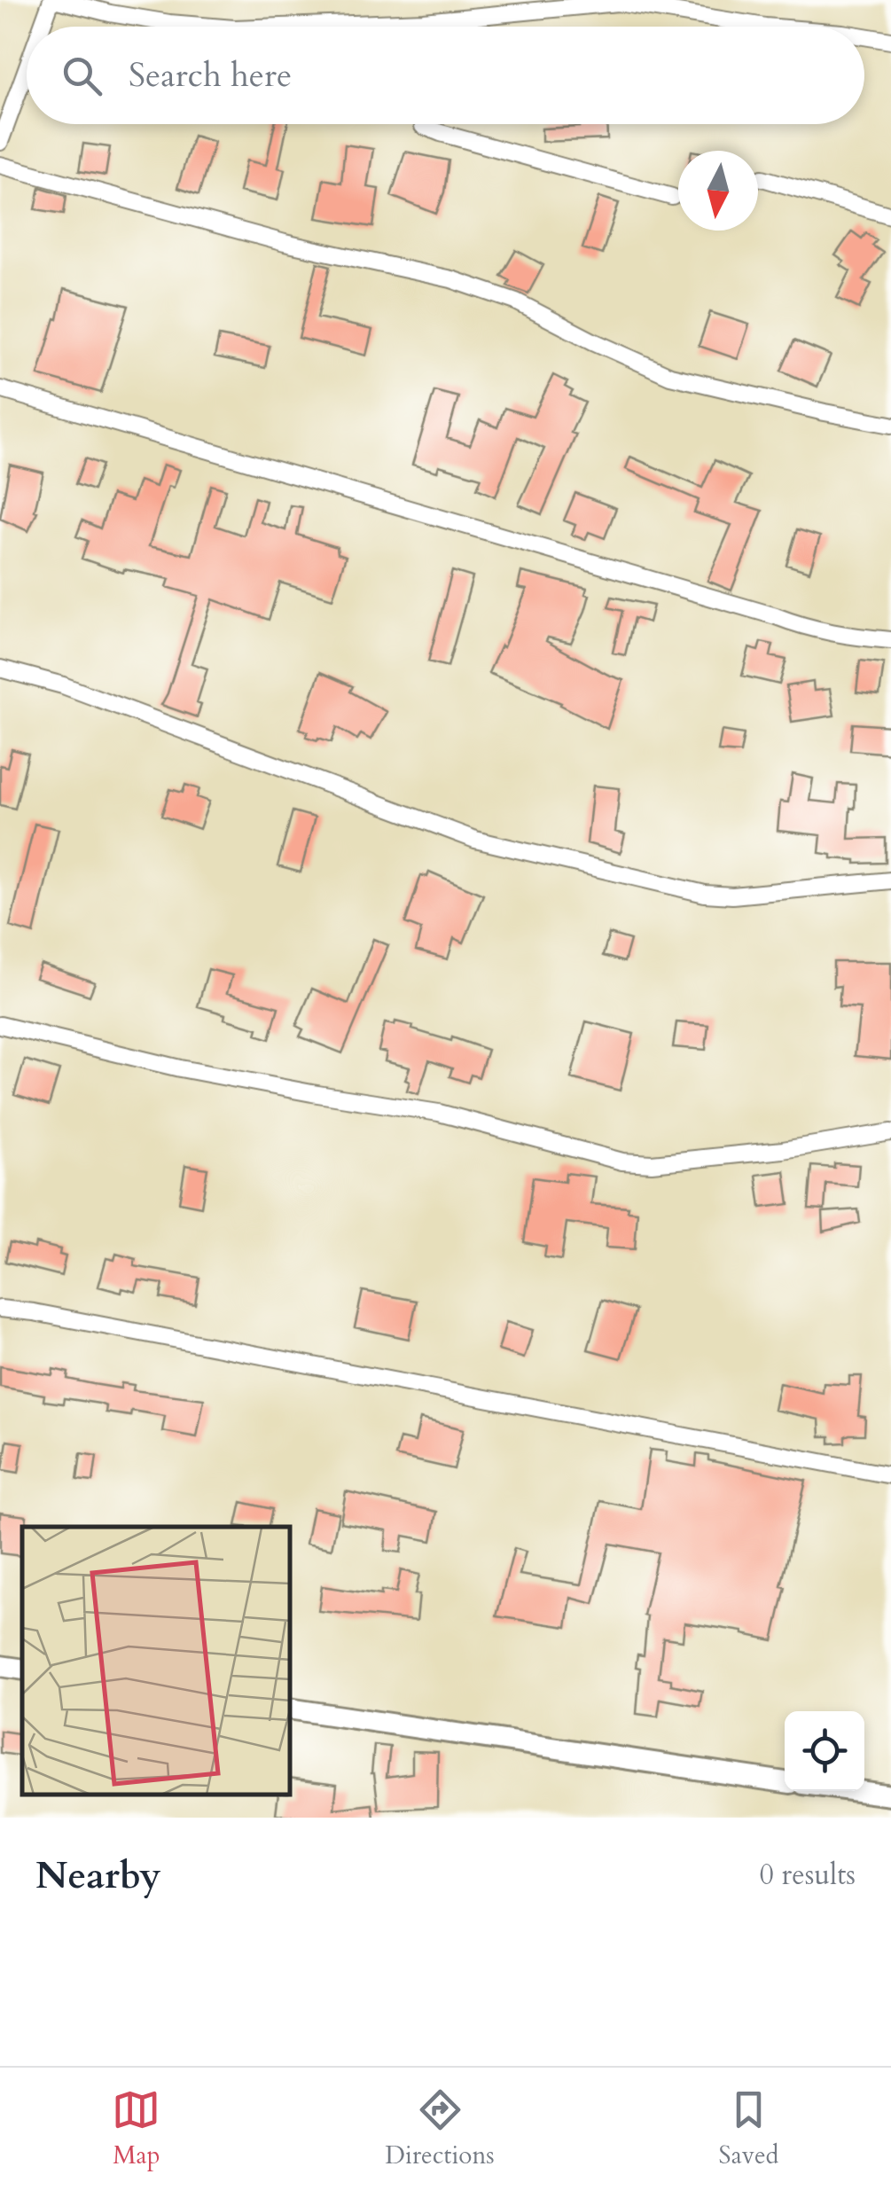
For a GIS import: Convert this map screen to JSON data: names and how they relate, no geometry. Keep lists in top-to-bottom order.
{
  "north": "bottom",
  "page": {
    "search": "Search here",
    "heading": ["Nearby", "0 results"],
    "nav": ["Map", "Directions", "Saved"]
  }
}
